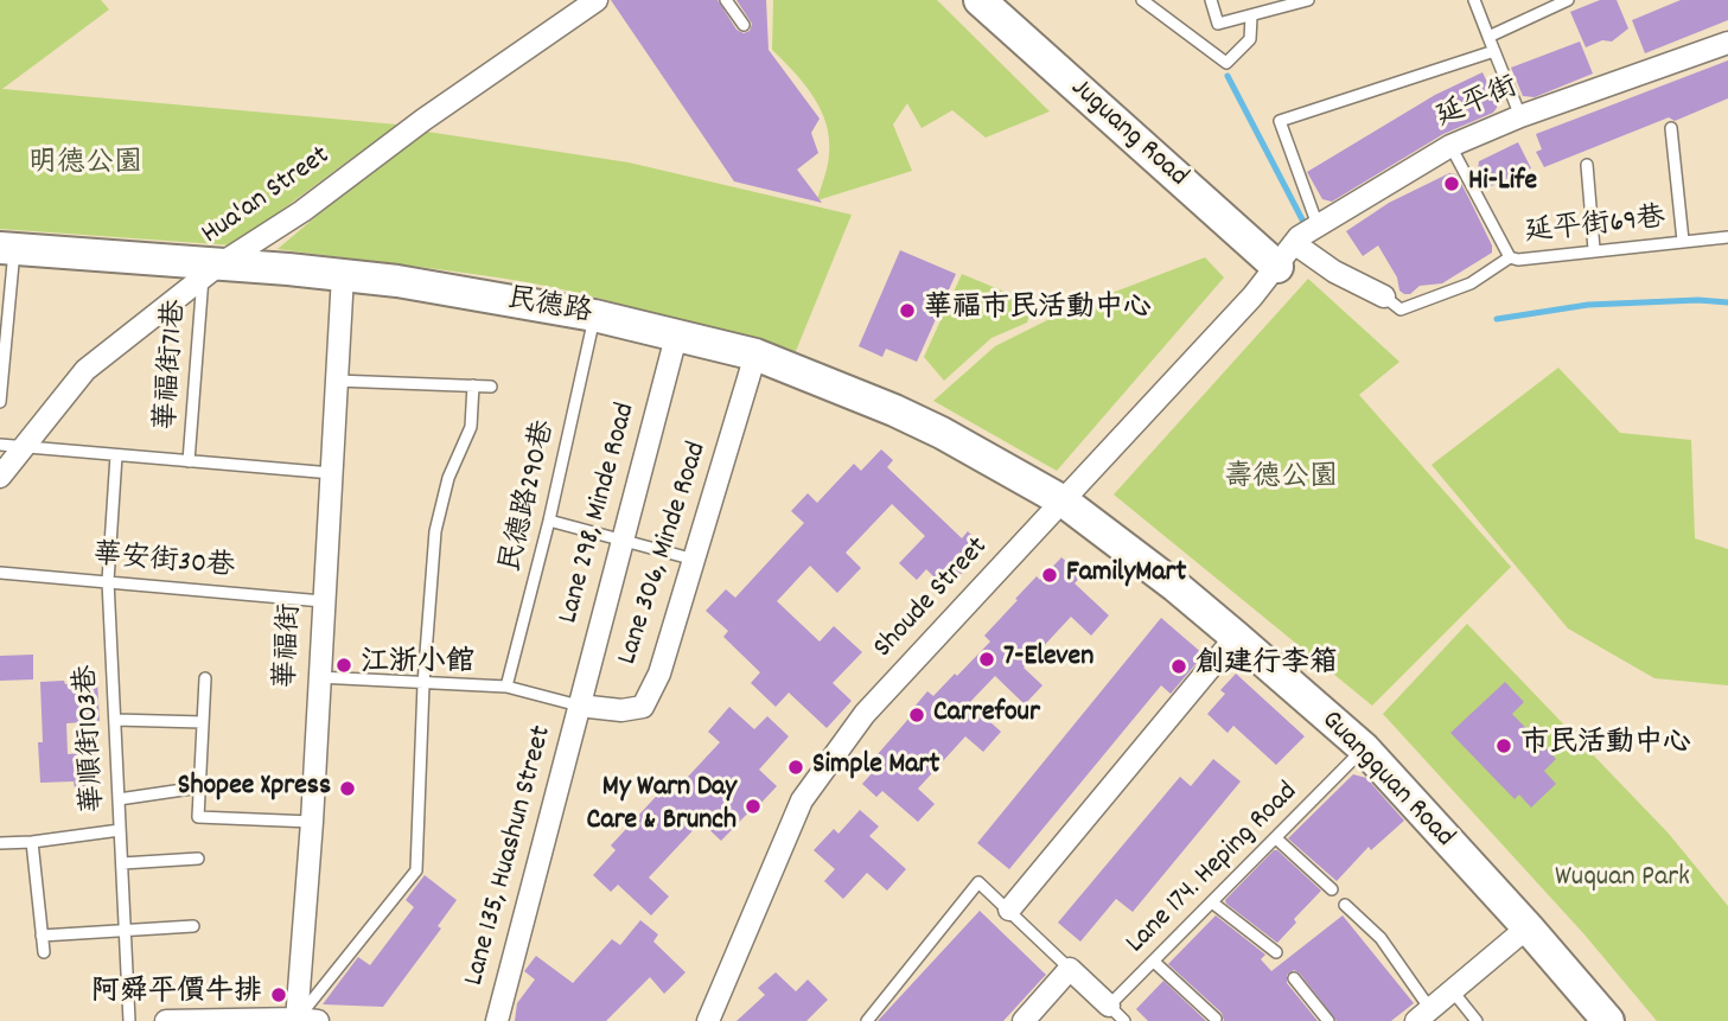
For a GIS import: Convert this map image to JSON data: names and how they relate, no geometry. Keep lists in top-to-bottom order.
{
  "streets": {
    "street": [
      "延平街",
      "Juguang Road",
      "Hua'an Street",
      "民德路",
      "Lane 298, Minde Road",
      "Lane 306, Minde Road",
      "Shoude Street",
      "華福街",
      "Guangquan Road",
      "Lane 135, Huashun Street"
    ],
    "lane": [
      "延平街69巷",
      "華福街71巷",
      "民德路290巷",
      "華安街30巷",
      "華順街103巷",
      "Lane 174. Heping Road"
    ]
  },
  "crossings": [
    ["延平街", "Juguang Road"],
    ["延平街", "Shoude Street"],
    ["Juguang Road", "Shoude Street"],
    ["Hua'an Street", "民德路"],
    ["Hua'an Street", "華福街71巷"],
    ["民德路", "華福街71巷"],
    ["民德路", "民德路290巷"],
    ["民德路", "Lane 298, Minde Road"],
    ["民德路", "Lane 306, Minde Road"],
    ["民德路", "Shoude Street"],
    ["民德路", "華福街"],
    ["民德路", "Guangquan Road"],
    ["華福街71巷", "華福街"],
    ["Lane 298, Minde Road", "Lane 306, Minde Road"],
    ["Lane 298, Minde Road", "Lane 135, Huashun Street"],
    ["Lane 306, Minde Road", "Lane 135, Huashun Street"],
    ["華安街30巷", "華福街"],
    ["華安街30巷", "華順街103巷"],
    ["Shoude Street", "Guangquan Road"],
    ["Guangquan Road", "Lane 174. Heping Road"]
  ],
  "parks": ["明德公園", "壽德公園", "Wuquan Park"],
  "places": [
    "Hi-Life",
    "華福市民活動中心",
    "FamilyMart",
    "7-Eleven",
    "江浙小館",
    "創建行李箱",
    "Carrefour",
    "市民活動中心",
    "Simple Mart",
    "Shopee Xpress",
    "My Warn Day Care & Brunch",
    "阿舜平價牛排"
  ]
}
